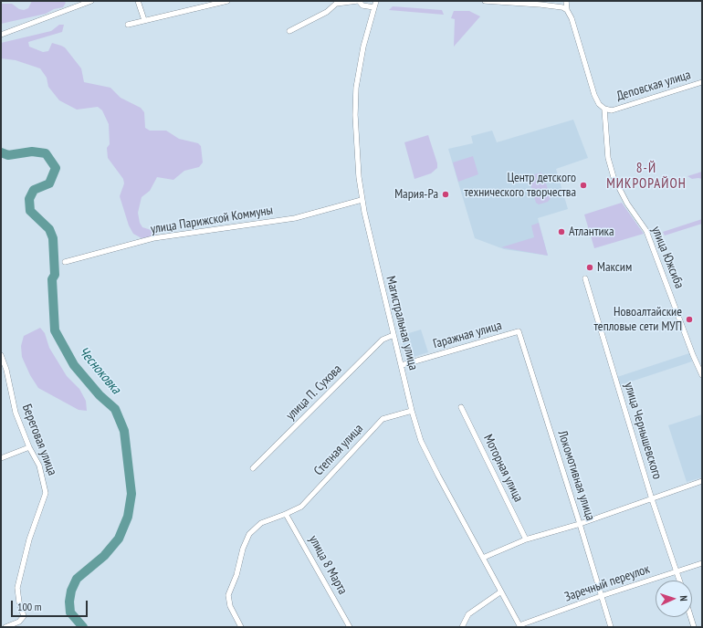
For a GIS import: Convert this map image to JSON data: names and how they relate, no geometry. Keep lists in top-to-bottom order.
{
  "streets": {
    "street": [
      "Деповская улица",
      "улица Парижской Коммуны",
      "улица Южсиба",
      "Магистральная улица",
      "Гаражная улица",
      "улица П. Сухова",
      "улица Чернышевского",
      "Береговая улица",
      "Степная улица",
      "Моторная улица",
      "Локомотивная улица",
      "улица 8 Марта",
      "Заречный переулок"
    ]
  },
  "crossings": [
    ["Деповская улица", "улица Южсиба"],
    ["улица Парижской Коммуны", "Магистральная улица"],
    ["Магистральная улица", "Гаражная улица"],
    ["Магистральная улица", "улица П. Сухова"],
    ["Магистральная улица", "Степная улица"],
    ["Магистральная улица", "Заречный переулок"],
    ["Гаражная улица", "Локомотивная улица"],
    ["улица Чернышевского", "Заречный переулок"],
    ["Степная улица", "улица 8 Марта"],
    ["Локомотивная улица", "Заречный переулок"]
  ],
  "districts": ["8-Й МИКРОРАЙОН"],
  "water": ["Чесноковка"],
  "places": [
    "Центр детского технического творчества",
    "Мария-Ра",
    "Атлантика",
    "Максим",
    "Новоалтайские тепловые сети МУП"
  ],
  "scale_bar": "100 m",
  "north": "right"
}
